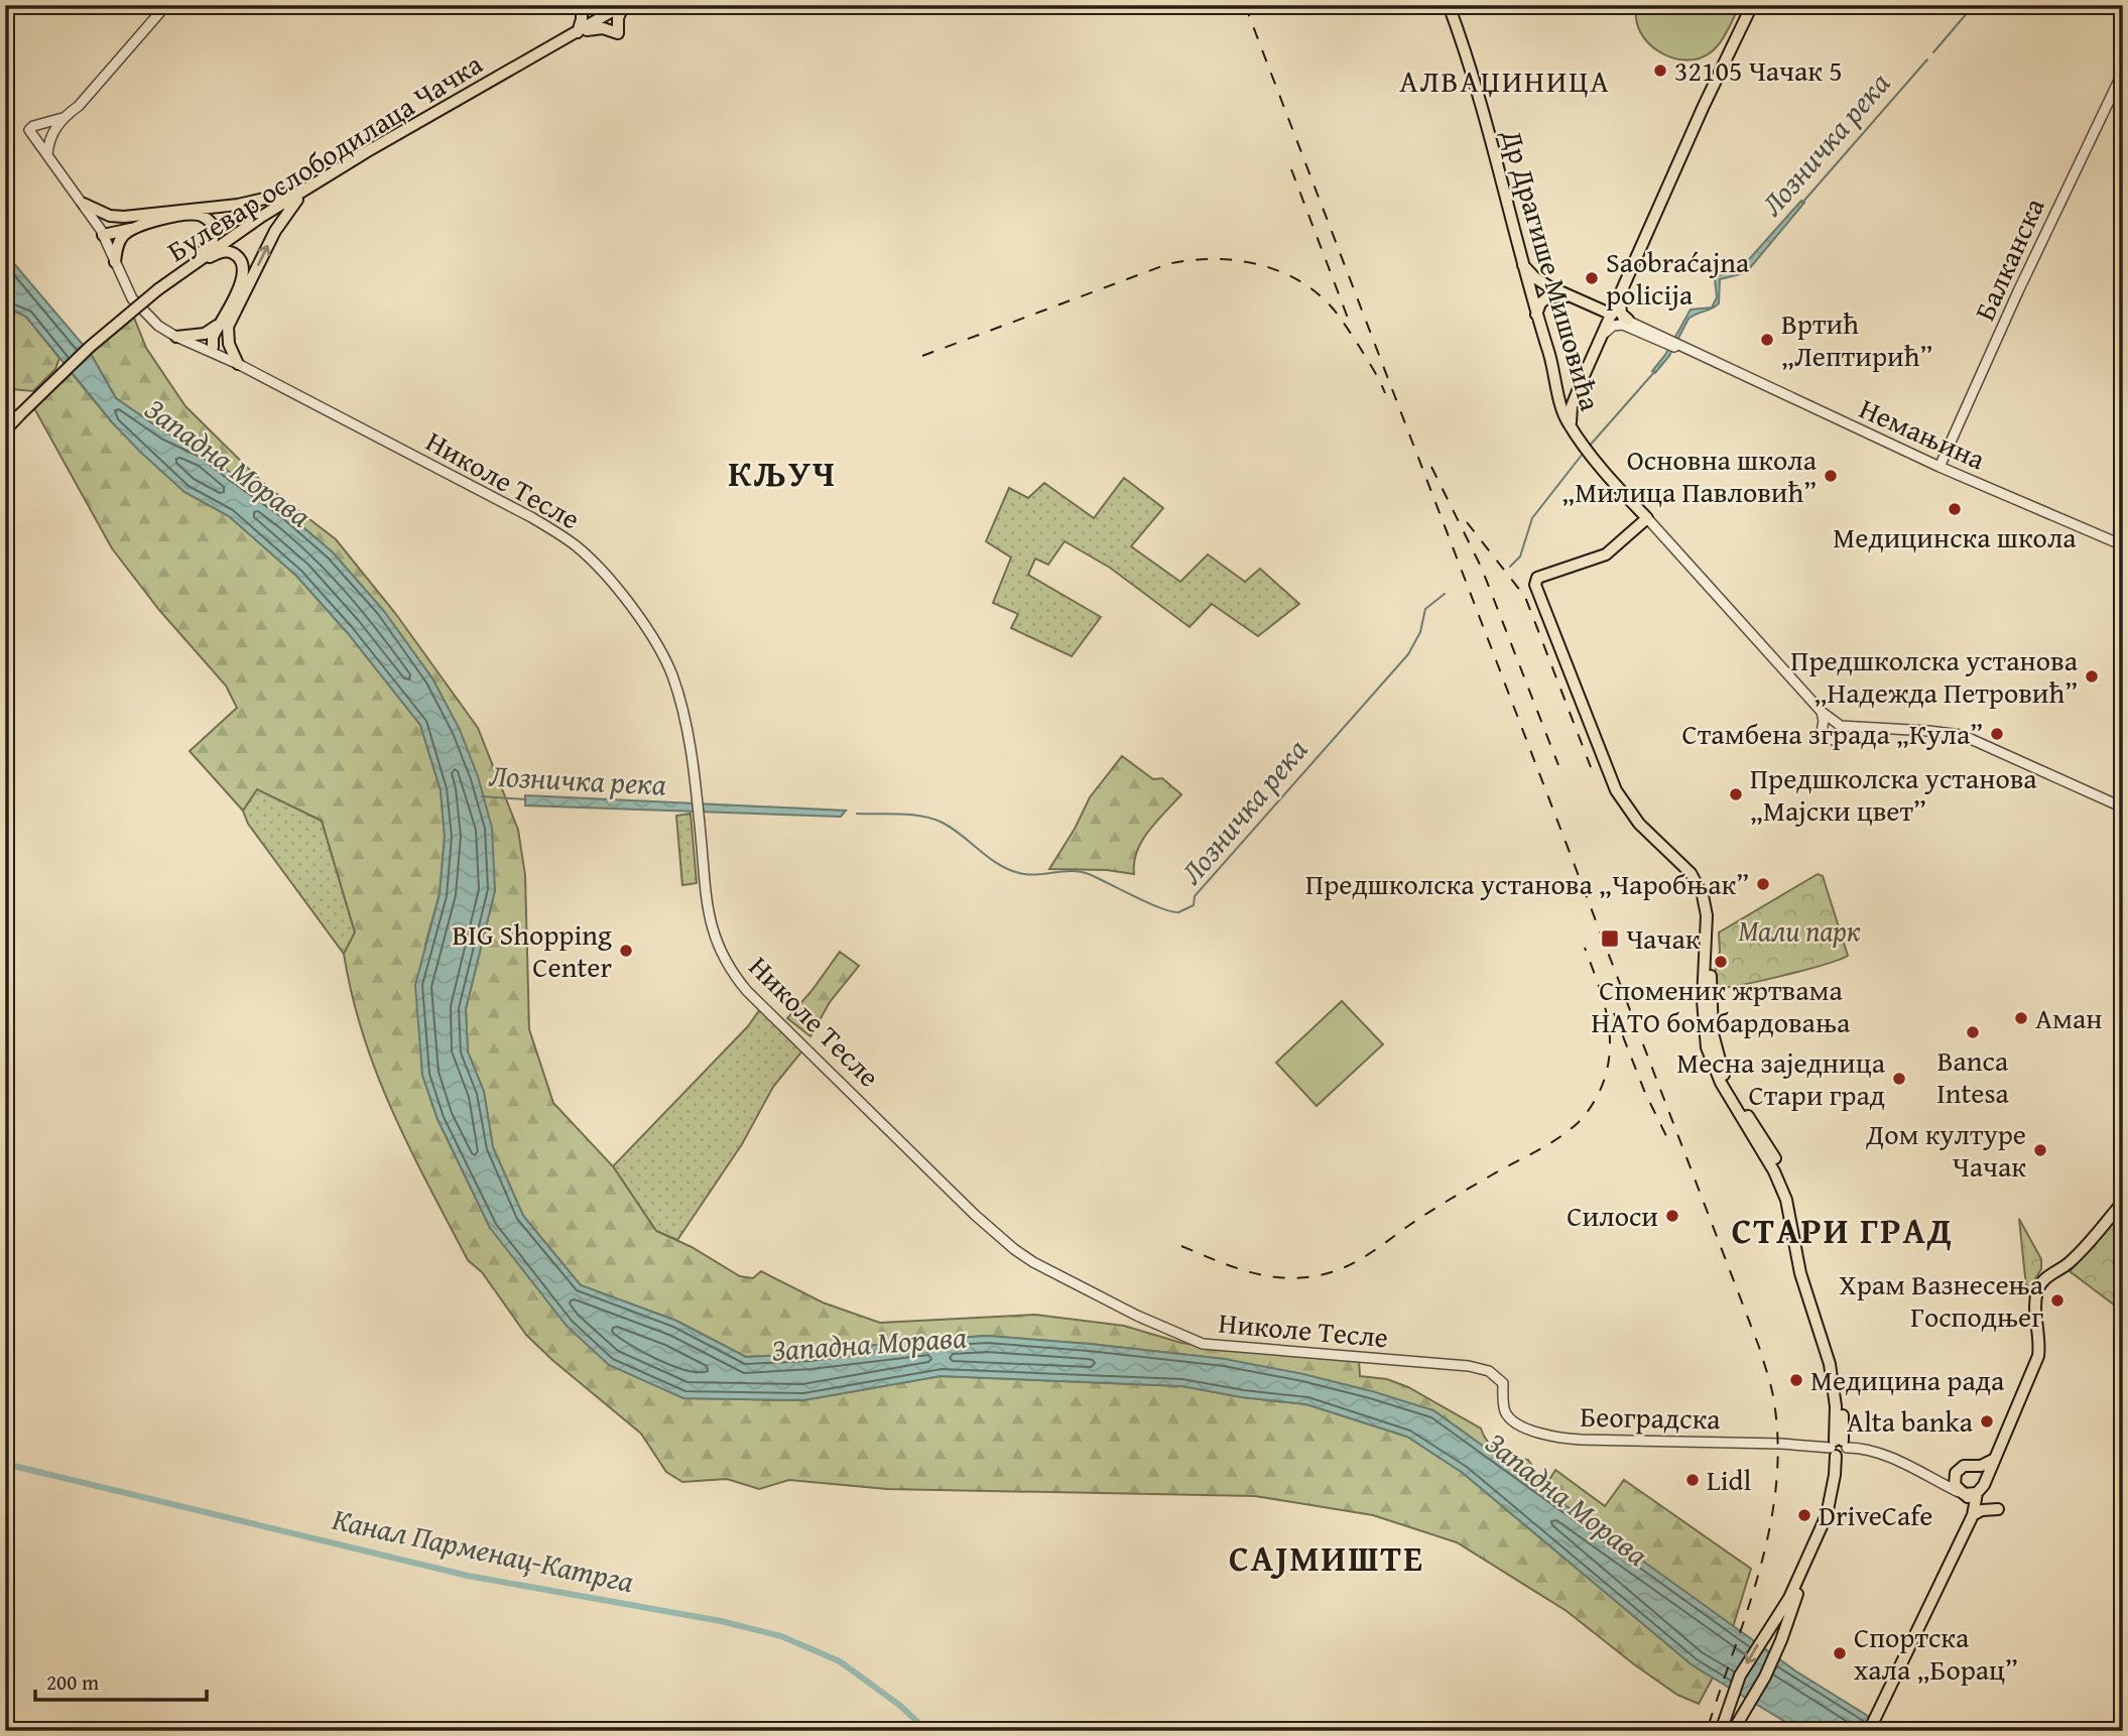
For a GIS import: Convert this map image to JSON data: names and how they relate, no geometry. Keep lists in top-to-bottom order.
{
  "streets": {
    "main road": ["Булевар ослободилаца Чачка", "Др Драгише Мишовића", "Немањина"],
    "street": ["Балканска", "Николе Тесле", "Београдска"]
  },
  "crossings": [
    ["Балканска", "Немањина"],
    ["Др Драгише Мишовића", "Немањина"],
    ["Николе Тесле", "Београдска"]
  ],
  "districts": [
    "АЛВАЏИНИЦА",
    "КЉУЧ",
    "СТАРИ ГРАД",
    "САЈМИШТЕ"
  ],
  "water": ["Лозничка река", "Западна Морава", "Канал Парменац-Катрга"],
  "parks": ["Мали парк"],
  "places": {
    "other": [
      "32105 Чачак 5",
      "Saobraćajna policija",
      "Вртић „Лептирић”",
      "Основна школа „Милица Павловић”",
      "Медицинска школа",
      "Предшколска установа „Надежда Петровић”",
      "Стамбена зграда „Кула”",
      "Предшколска установа „Мајски цвет”",
      "Предшколска установа „Чаробњак”",
      "BIG Shopping Center",
      "Споменик жртвама НАТО бомбардовања",
      "Аман",
      "Banca Intesa",
      "Месна заједница Стари град",
      "Дом културе Чачак",
      "Силоси",
      "Храм Вазнесења Господњег",
      "Медицина рада",
      "Alta banka",
      "Lidl",
      "DriveCafe",
      "Спортска хала „Борац”"
    ],
    "transit": ["Чачак"]
  },
  "scale_bar": "200 m"
}
